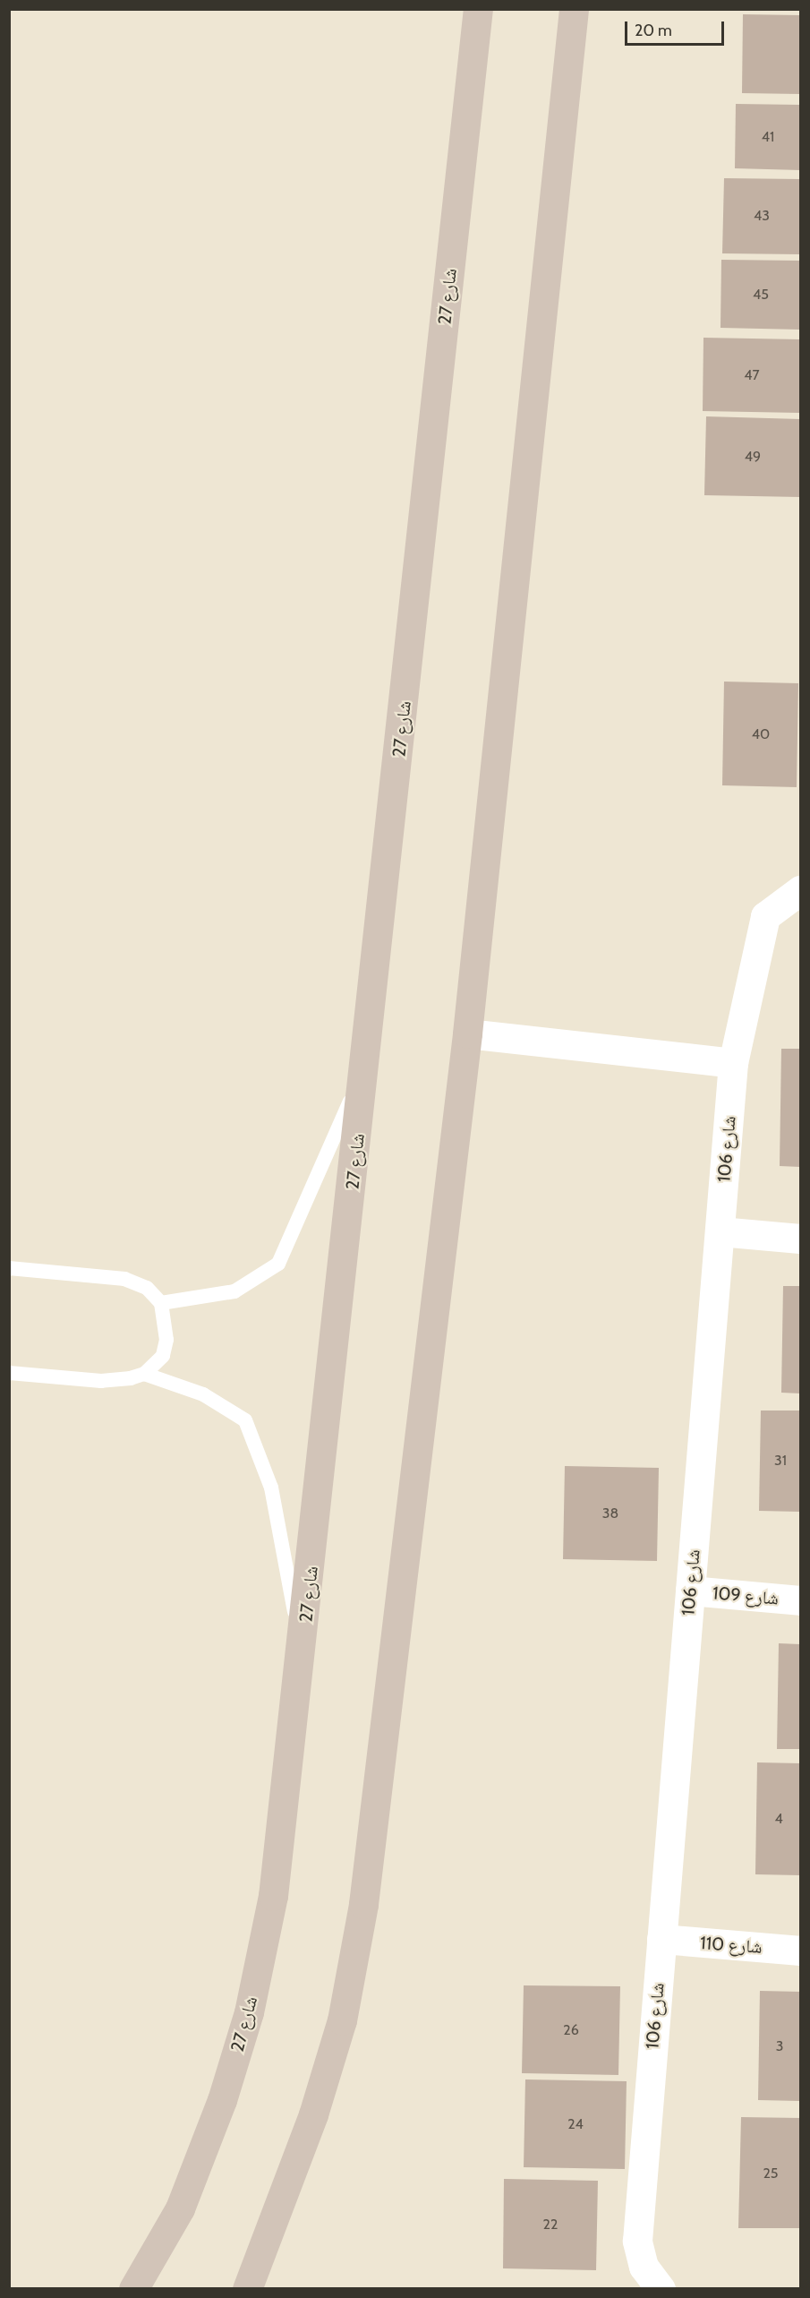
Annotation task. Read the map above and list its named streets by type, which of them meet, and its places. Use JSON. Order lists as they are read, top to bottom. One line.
{"streets":{"main road":["شارع 27"],"street":["شارع 106","شارع 109","شارع 110"]},"crossings":[["شارع 106","شارع 109"],["شارع 106","شارع 110"]],"house_numbers":["41","43","45","47","49","40","31","38","4","26","3","24","25","22"],"scale_bar":"20 m"}
